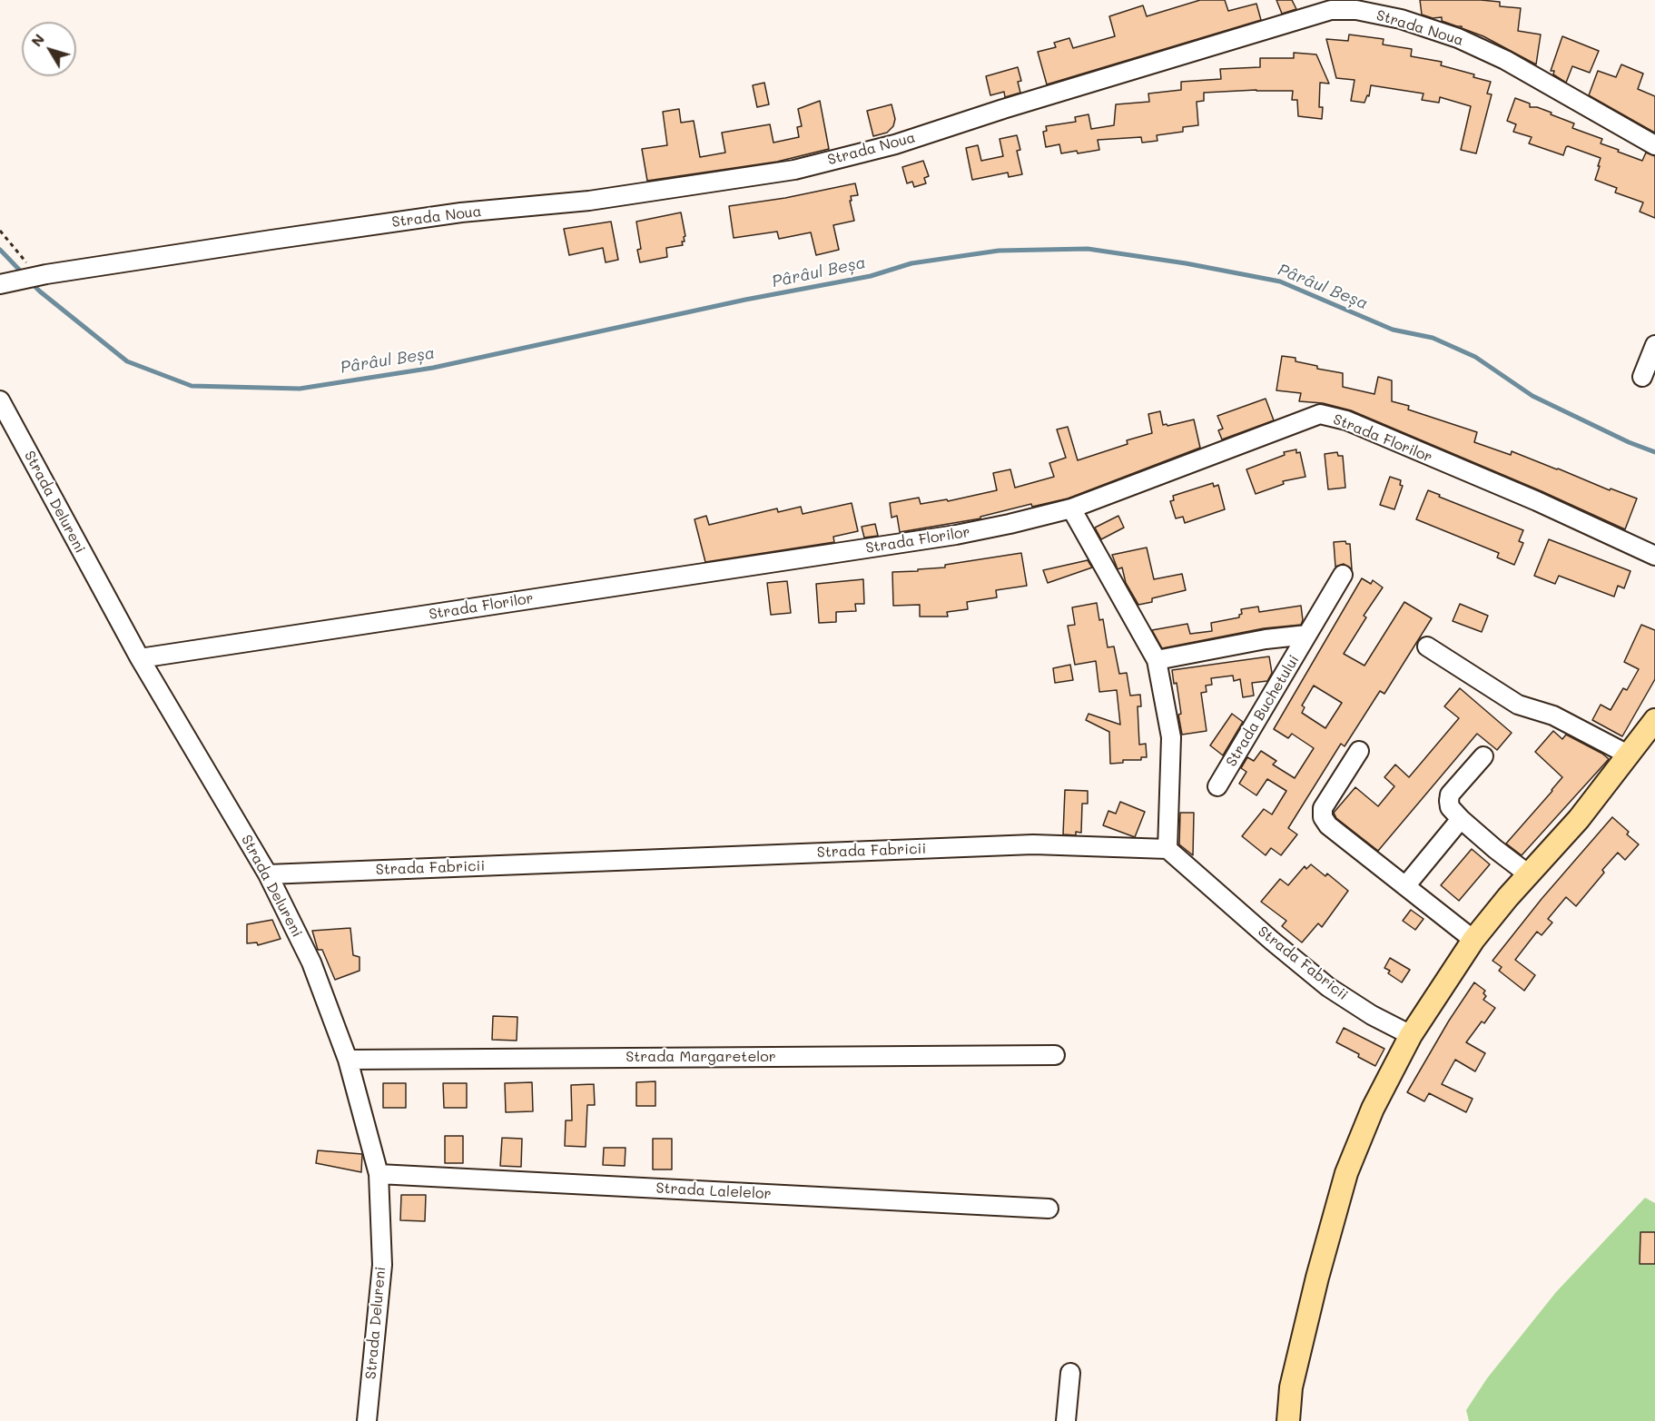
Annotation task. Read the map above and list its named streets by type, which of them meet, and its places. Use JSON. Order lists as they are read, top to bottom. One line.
{"streets":{"street":["Strada Noua","Strada Florilor","Strada Delureni","Strada Buchetului","Strada Fabricii","Strada Margaretelor","Strada Lalelelor"]},"crossings":[["Strada Florilor","Strada Delureni"],["Strada Delureni","Strada Fabricii"],["Strada Delureni","Strada Margaretelor"],["Strada Delureni","Strada Lalelelor"]],"water":["Pârâul Beșa"],"north":"top left"}
